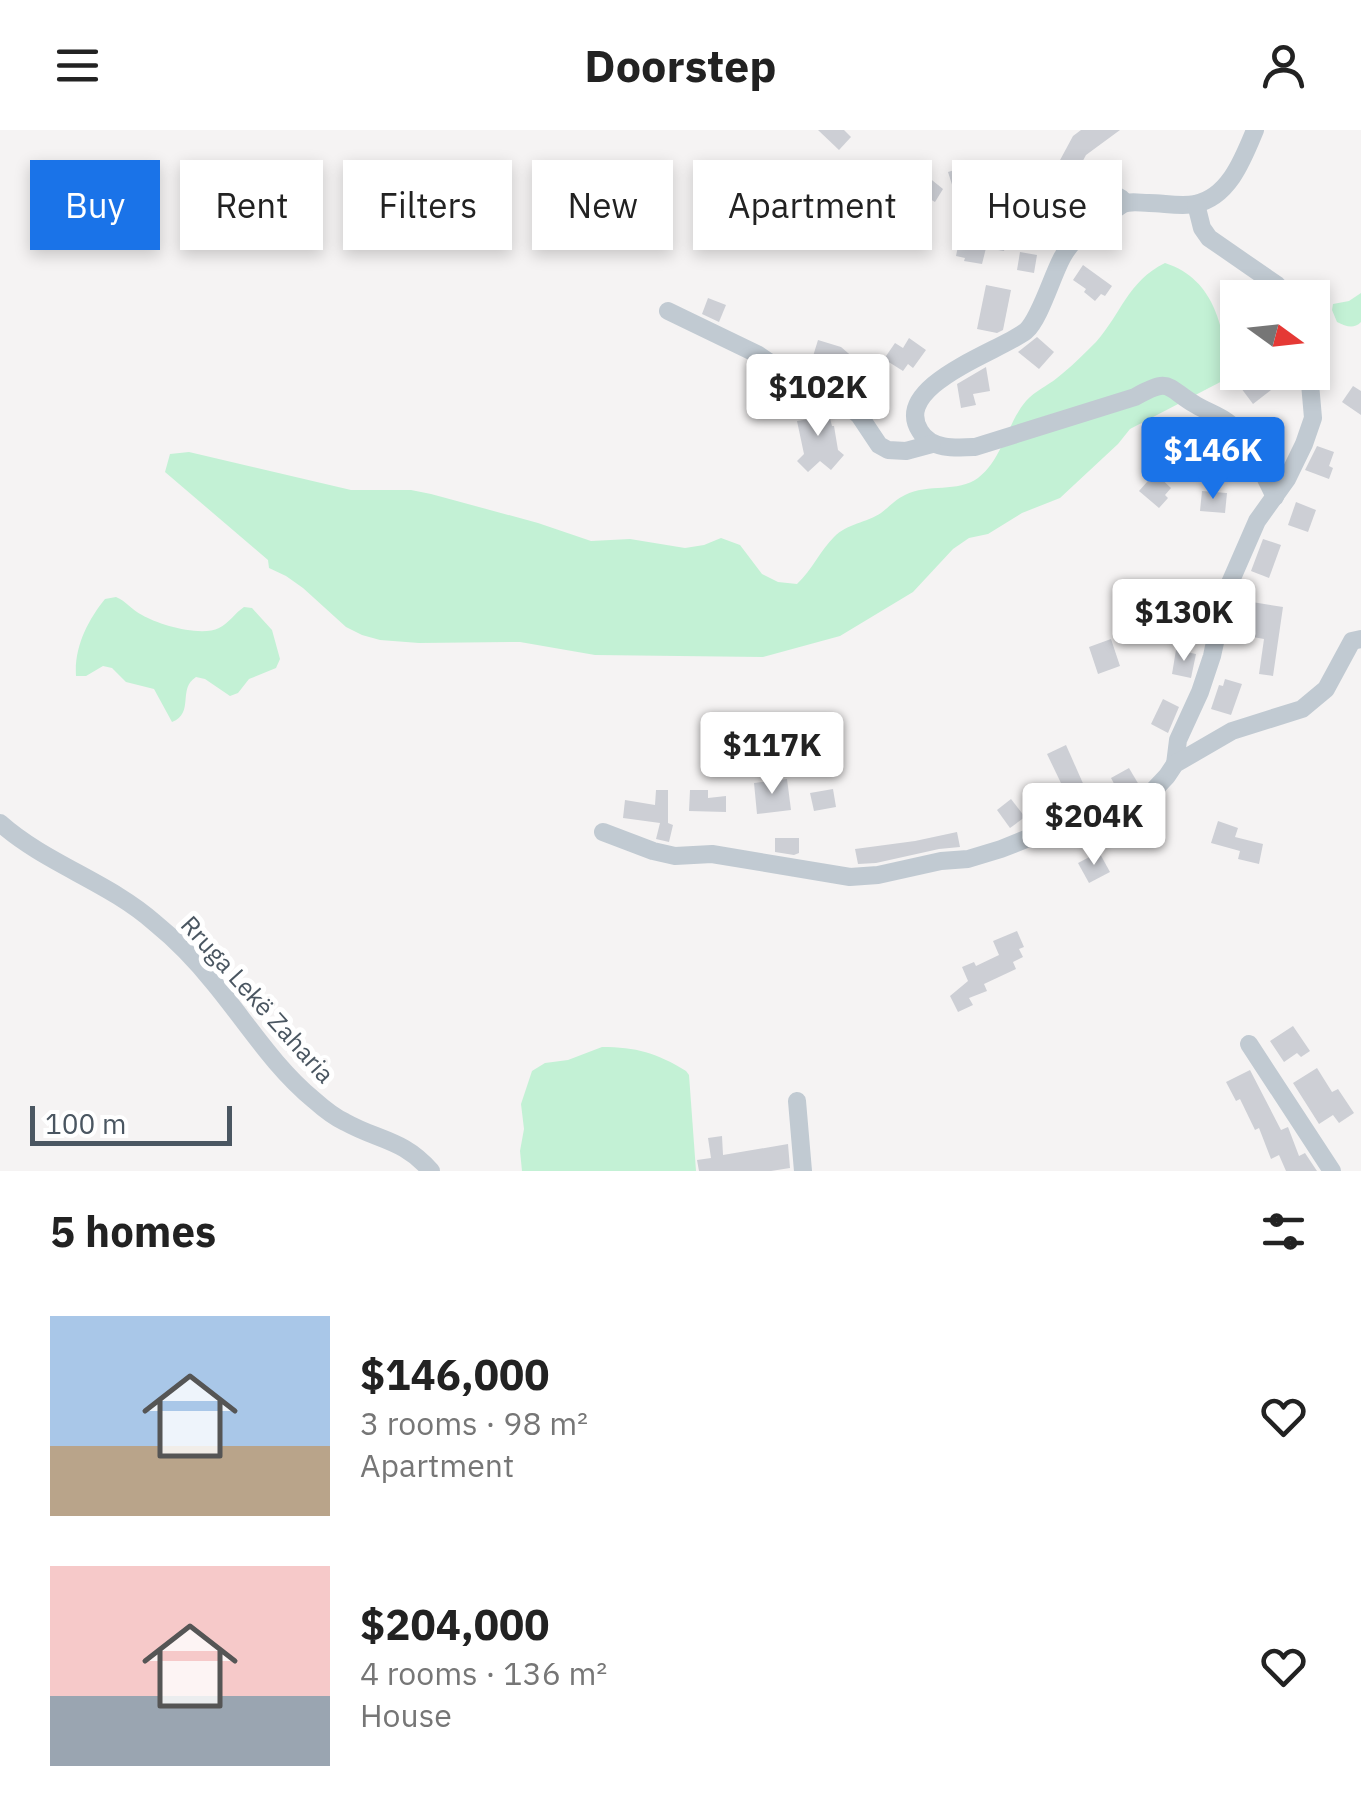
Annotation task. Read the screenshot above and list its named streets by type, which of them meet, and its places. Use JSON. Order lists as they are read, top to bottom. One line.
{"streets":{"street":["Rruga Lekë Zaharia"]},"scale_bar":"100 m","north":"right","page":{"header":"Doorstep","chip":["Buy","Rent","Filters","New","Apartment","House"],"price":["$102K","$146K","$130K","$117K","$204K"],"scale":"100 m","heading":"5 homes","list":[{"name":"$146,000","note":"3 rooms · 98 m² · Apartment"},{"name":"$204,000","note":"4 rooms · 136 m² · House"}]}}
